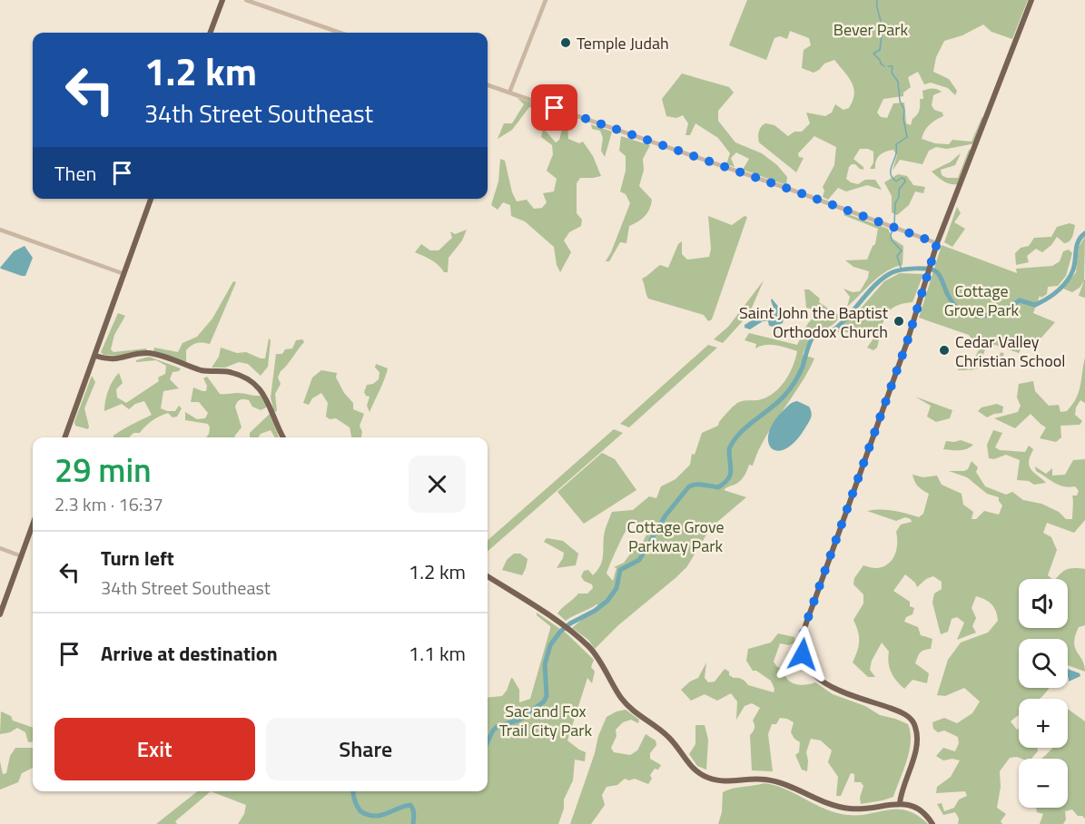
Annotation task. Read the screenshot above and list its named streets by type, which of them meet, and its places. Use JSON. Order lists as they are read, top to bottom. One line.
{"parks":["Bever Park","Cottage Grove Park","Cottage Grove Parkway Park","Sac and Fox Trail City Park"],"places":["Temple Judah","Saint John the Baptist Orthodox Church","Cedar Valley Christian School"],"page":{"turn":["1.2 km","34th Street Southeast"],"then":"Then","heading":["29 min","2.3 km · 16:37"],"list":[{"name":"Turn left","note":"34th Street Southeast","value":"1.2 km"},{"name":"Arrive at destination","value":"1.1 km"}],"map_buttons":["+","−"],"buttons":["Exit","Share"]}}
